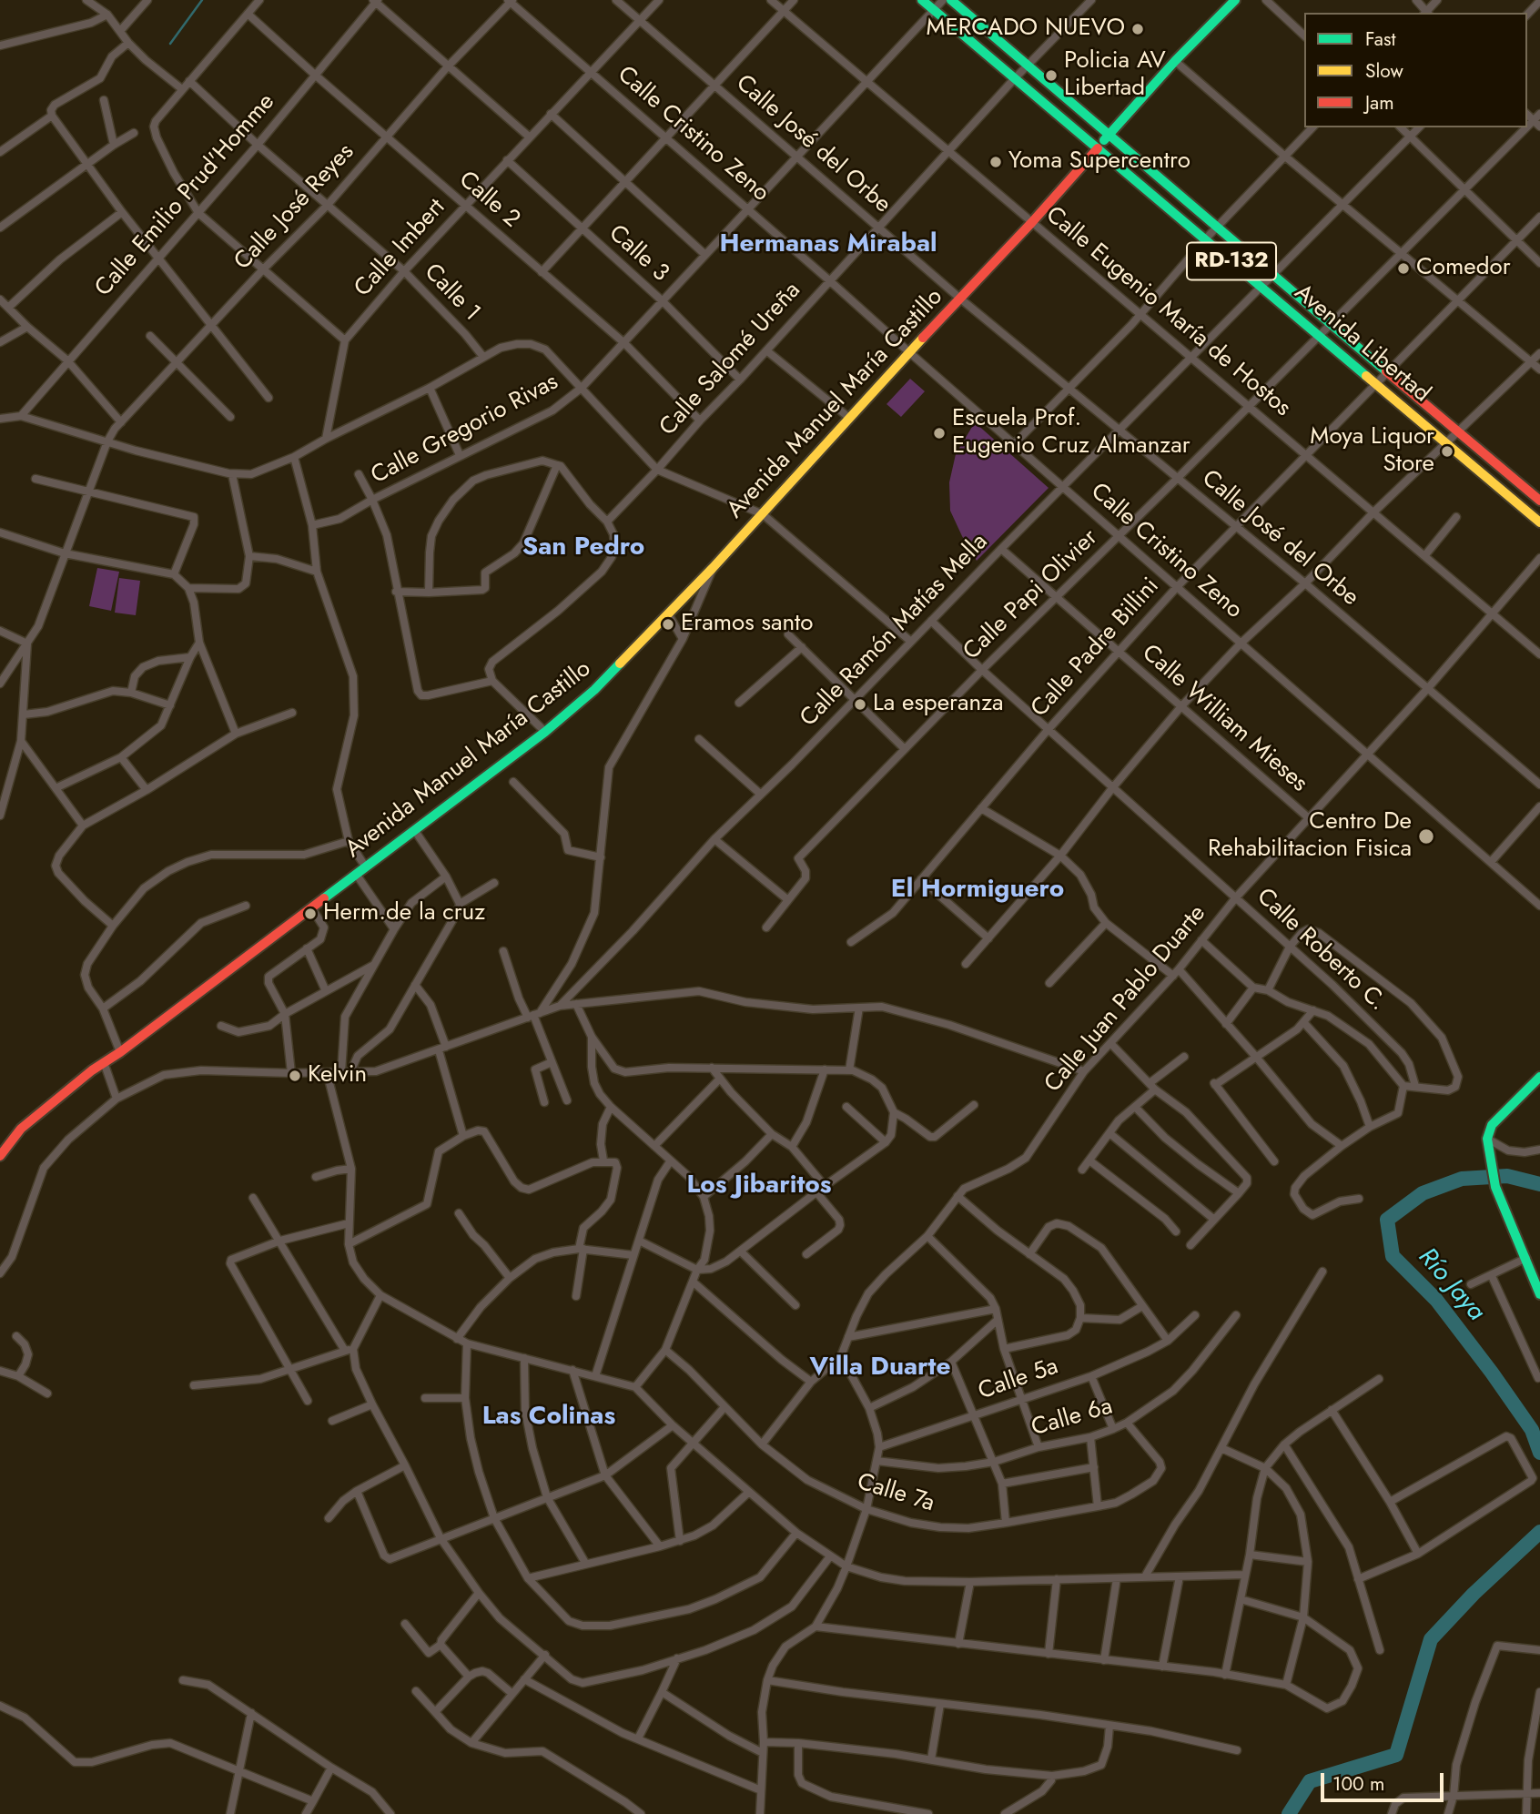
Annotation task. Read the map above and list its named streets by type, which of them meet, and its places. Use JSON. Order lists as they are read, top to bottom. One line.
{"streets":{"main road":["RD-132","Avenida Libertad","Avenida Manuel María Castillo"],"street":["Calle Cristino Zeno","Calle José del Orbe","Calle Emilio Prud'Homme","Calle 2","Calle José Reyes","Calle Imbert","Calle 3","Calle 1","Calle Eugenio María de Hostos","Calle Salomé Ureña","Calle Gregorio Rivas","Calle Papi Olivier","Calle Ramón Matías Mella","Calle Padre Billini","Calle William Mieses","Calle Roberto C.","Calle Juan Pablo Duarte","Calle 5a","Calle 6a","Calle 7a"]},"crossings":[["Calle Cristino Zeno","Calle José Reyes"],["Calle Cristino Zeno","Calle Imbert"],["Calle Cristino Zeno","Calle Salomé Ureña"],["Calle Cristino Zeno","Avenida Manuel María Castillo"],["Calle Cristino Zeno","Calle Gregorio Rivas"],["Calle Cristino Zeno","Calle Papi Olivier"],["Calle Cristino Zeno","Calle Ramón Matías Mella"],["Calle Cristino Zeno","Calle Padre Billini"],["Calle Cristino Zeno","Calle Juan Pablo Duarte"],["Calle José del Orbe","Calle Imbert"],["Calle José del Orbe","Calle Salomé Ureña"],["Calle José del Orbe","Avenida Manuel María Castillo"],["Calle José del Orbe","Calle Gregorio Rivas"],["Calle José del Orbe","Calle Papi Olivier"],["Calle José del Orbe","Calle Ramón Matías Mella"],["Calle José del Orbe","Calle Padre Billini"],["Calle José del Orbe","Calle Juan Pablo Duarte"],["Calle Emilio Prud'Homme","Calle 2"],["Calle Emilio Prud'Homme","Calle 1"],["Calle 2","Calle José Reyes"],["Calle 2","Calle Imbert"],["Calle 2","Calle Salomé Ureña"],["Calle 2","Calle Gregorio Rivas"],["Calle José Reyes","Calle 1"],["Calle Imbert","Calle 3"],["Calle Imbert","Calle 1"],["Calle 3","Calle Salomé Ureña"],["Calle 3","Calle Gregorio Rivas"],["Calle Eugenio María de Hostos","Calle Salomé Ureña"],["Calle Eugenio María de Hostos","Avenida Manuel María Castillo"],["Calle Eugenio María de Hostos","Calle Gregorio Rivas"],["Calle Eugenio María de Hostos","Calle Papi Olivier"],["Calle Eugenio María de Hostos","Calle Ramón Matías Mella"],["Calle Eugenio María de Hostos","Calle Padre Billini"],["Calle Eugenio María de Hostos","Calle Juan Pablo Duarte"],["Avenida Libertad","Calle Salomé Ureña"],["Avenida Libertad","Avenida Manuel María Castillo"],["Avenida Libertad","Calle Gregorio Rivas"],["Avenida Libertad","Calle Papi Olivier"],["Avenida Libertad","Calle Ramón Matías Mella"],["Avenida Libertad","Calle Padre Billini"],["Calle Papi Olivier","Calle William Mieses"],["Calle Papi Olivier","Calle Roberto C."],["Calle Ramón Matías Mella","Calle William Mieses"],["Calle Ramón Matías Mella","Calle Roberto C."],["Calle Padre Billini","Calle William Mieses"],["Calle Padre Billini","Calle Roberto C."],["Calle William Mieses","Calle Juan Pablo Duarte"],["Calle Roberto C.","Calle Juan Pablo Duarte"],["Calle 6a","Calle 7a"]],"districts":["Hermanas Mirabal","San Pedro","El Hormiguero","Los Jibaritos","Villa Duarte","Las Colinas"],"water":["Río Jaya"],"places":["MERCADO NUEVO","Policia AV Libertad","Yoma Supercentro","Comedor","Escuela Prof. Eugenio Cruz Almanzar","Moya Liquor Store","Eramos santo","La esperanza","Centro De Rehabilitacion Fisica","Herm.de la cruz","Kelvin"],"legend":["Fast","Slow","Jam"],"scale_bar":"100 m"}
